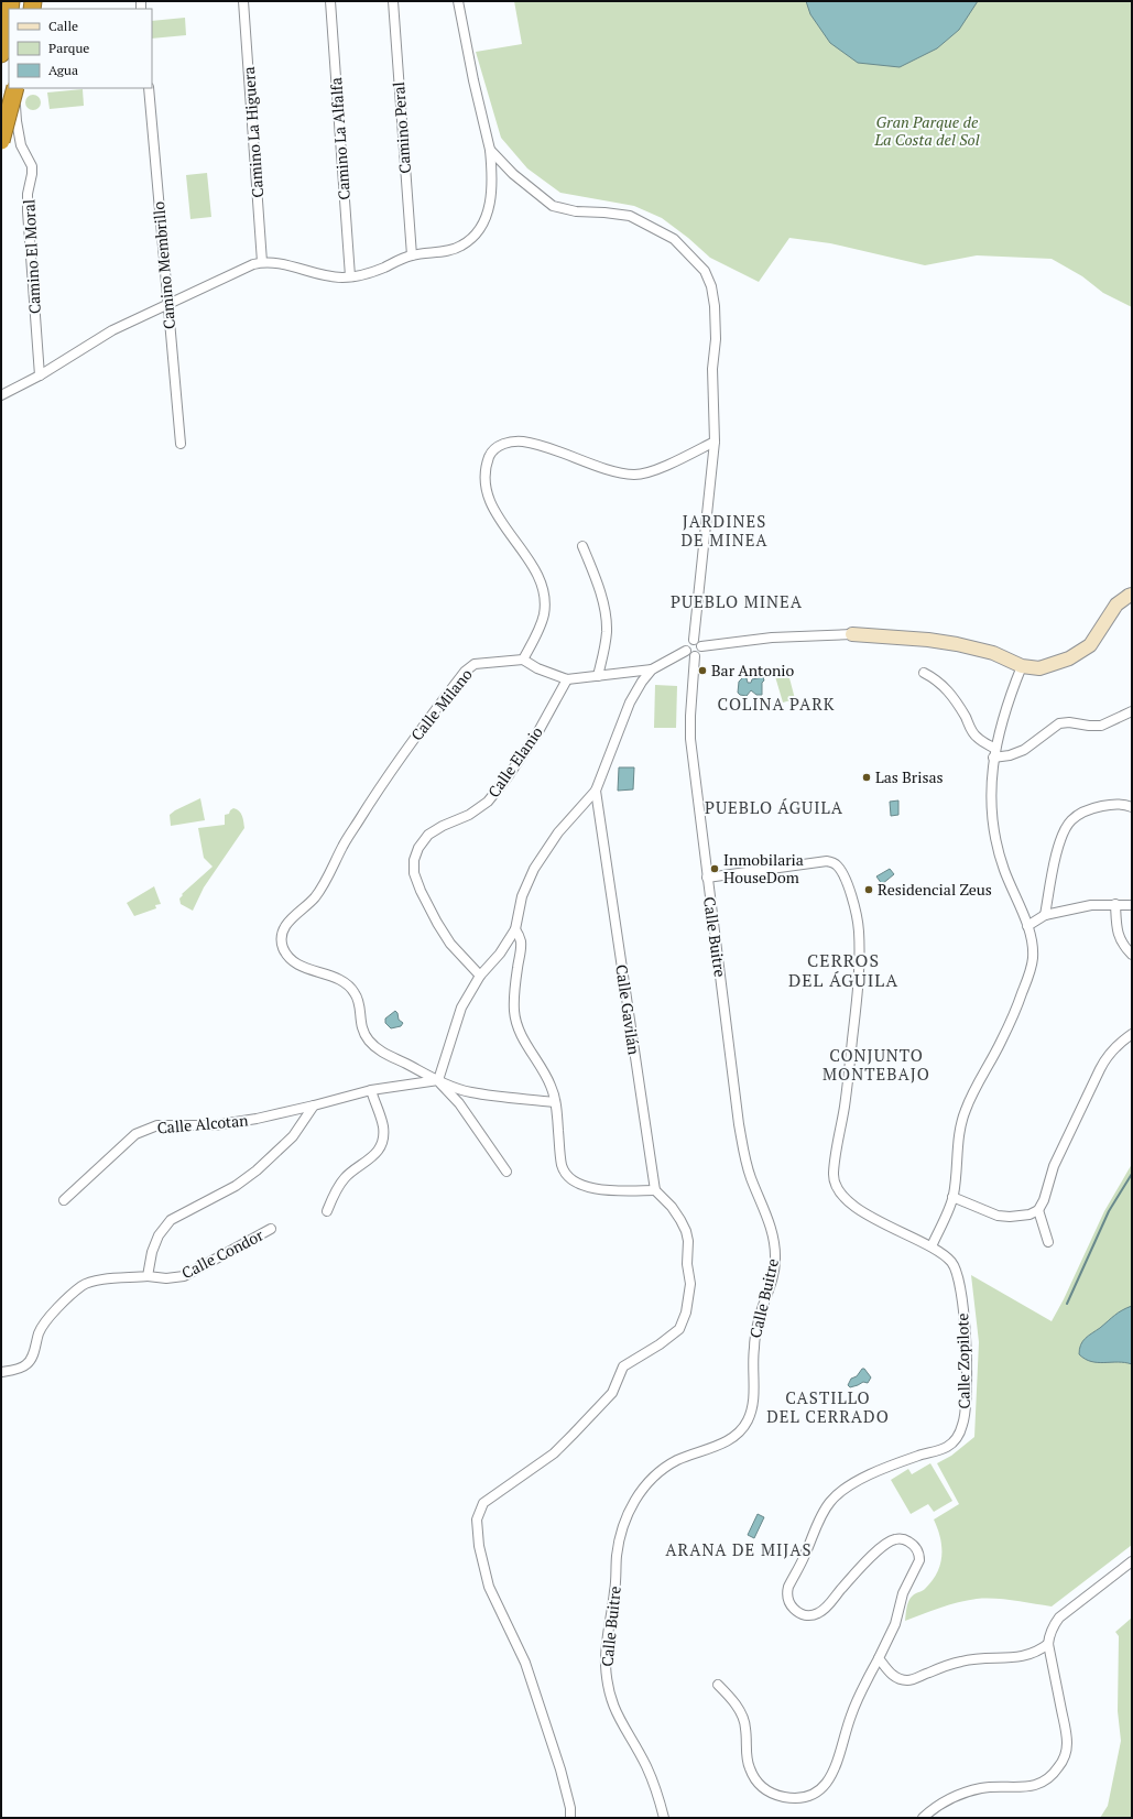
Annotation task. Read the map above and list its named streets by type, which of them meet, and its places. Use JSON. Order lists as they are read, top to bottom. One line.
{"streets":{"street":["Camino Peral","Camino La Higuera","Camino La Alfalfa","Camino El Moral","Camino Membrillo","Calle Milano","Calle Elanio","Calle Buitre","Calle Gavilán","Calle Alcotan","Calle Condor","Calle Zopilote"]},"crossings":[["Calle Milano","Calle Alcotan"],["Calle Buitre","Calle Zopilote"]],"districts":["JARDINES DE MINEA","PUEBLO MINEA","COLINA PARK","PUEBLO ÁGUILA","CERROS DEL ÁGUILA","CONJUNTO MONTEBAJO","CASTILLO DEL CERRADO","ARANA DE MIJAS"],"parks":["Gran Parque de La Costa del Sol"],"places":["Bar Antonio","Las Brisas","Inmobilaria HouseDom","Residencial Zeus"],"legend":["Calle","Parque","Agua"]}
